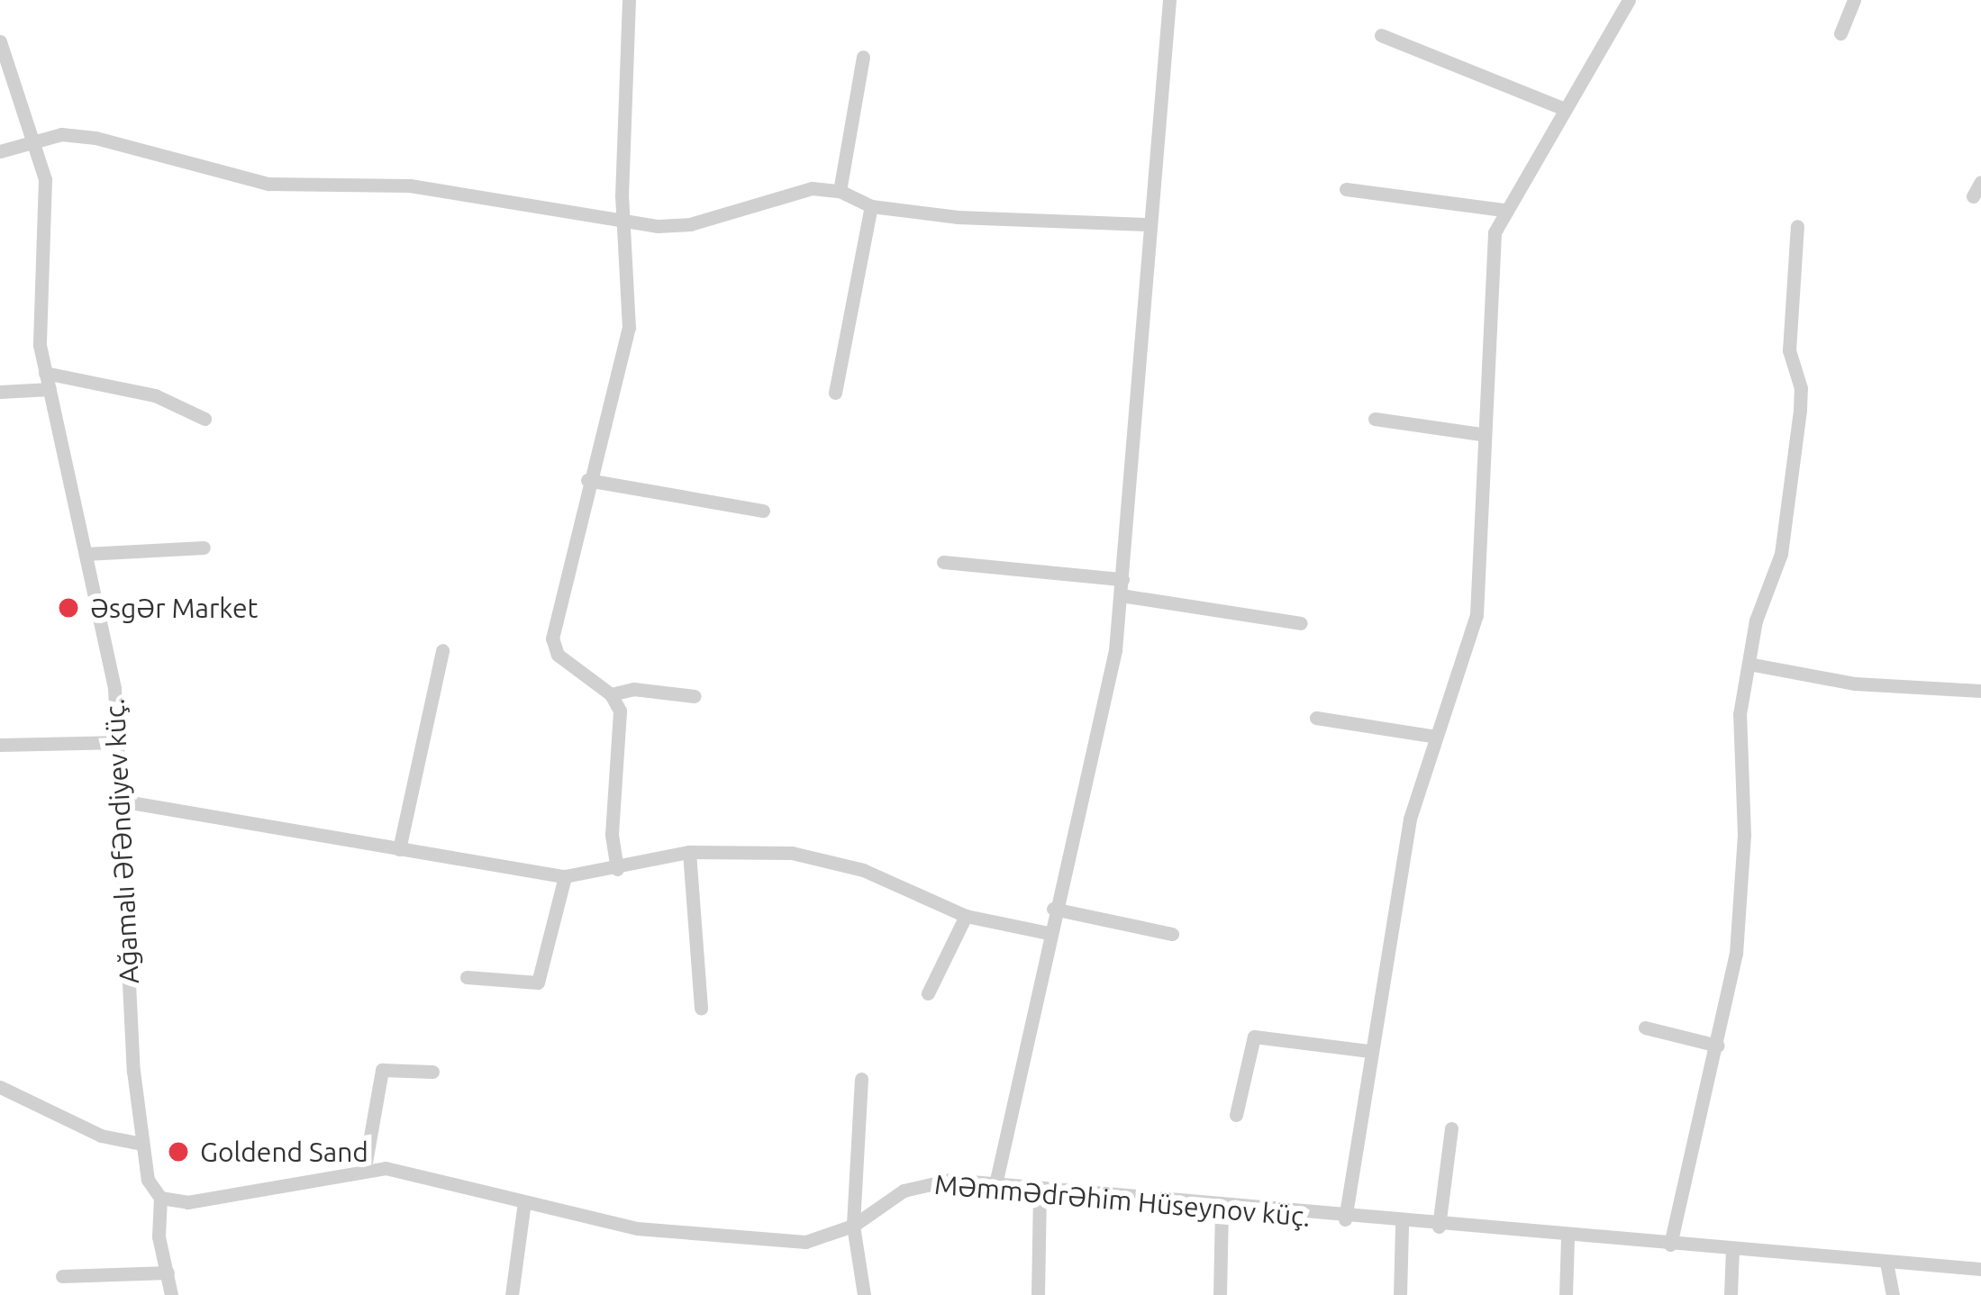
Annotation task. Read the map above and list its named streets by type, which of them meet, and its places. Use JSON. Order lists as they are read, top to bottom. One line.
{"streets":{"street":["Ağamalı Əfəndiyev küç.","Məmmədrəhim Hüseynov küç."]},"crossings":[["Ağamalı Əfəndiyev küç.","Məmmədrəhim Hüseynov küç."]],"places":["Əsgər Market","Goldend Sand"]}
